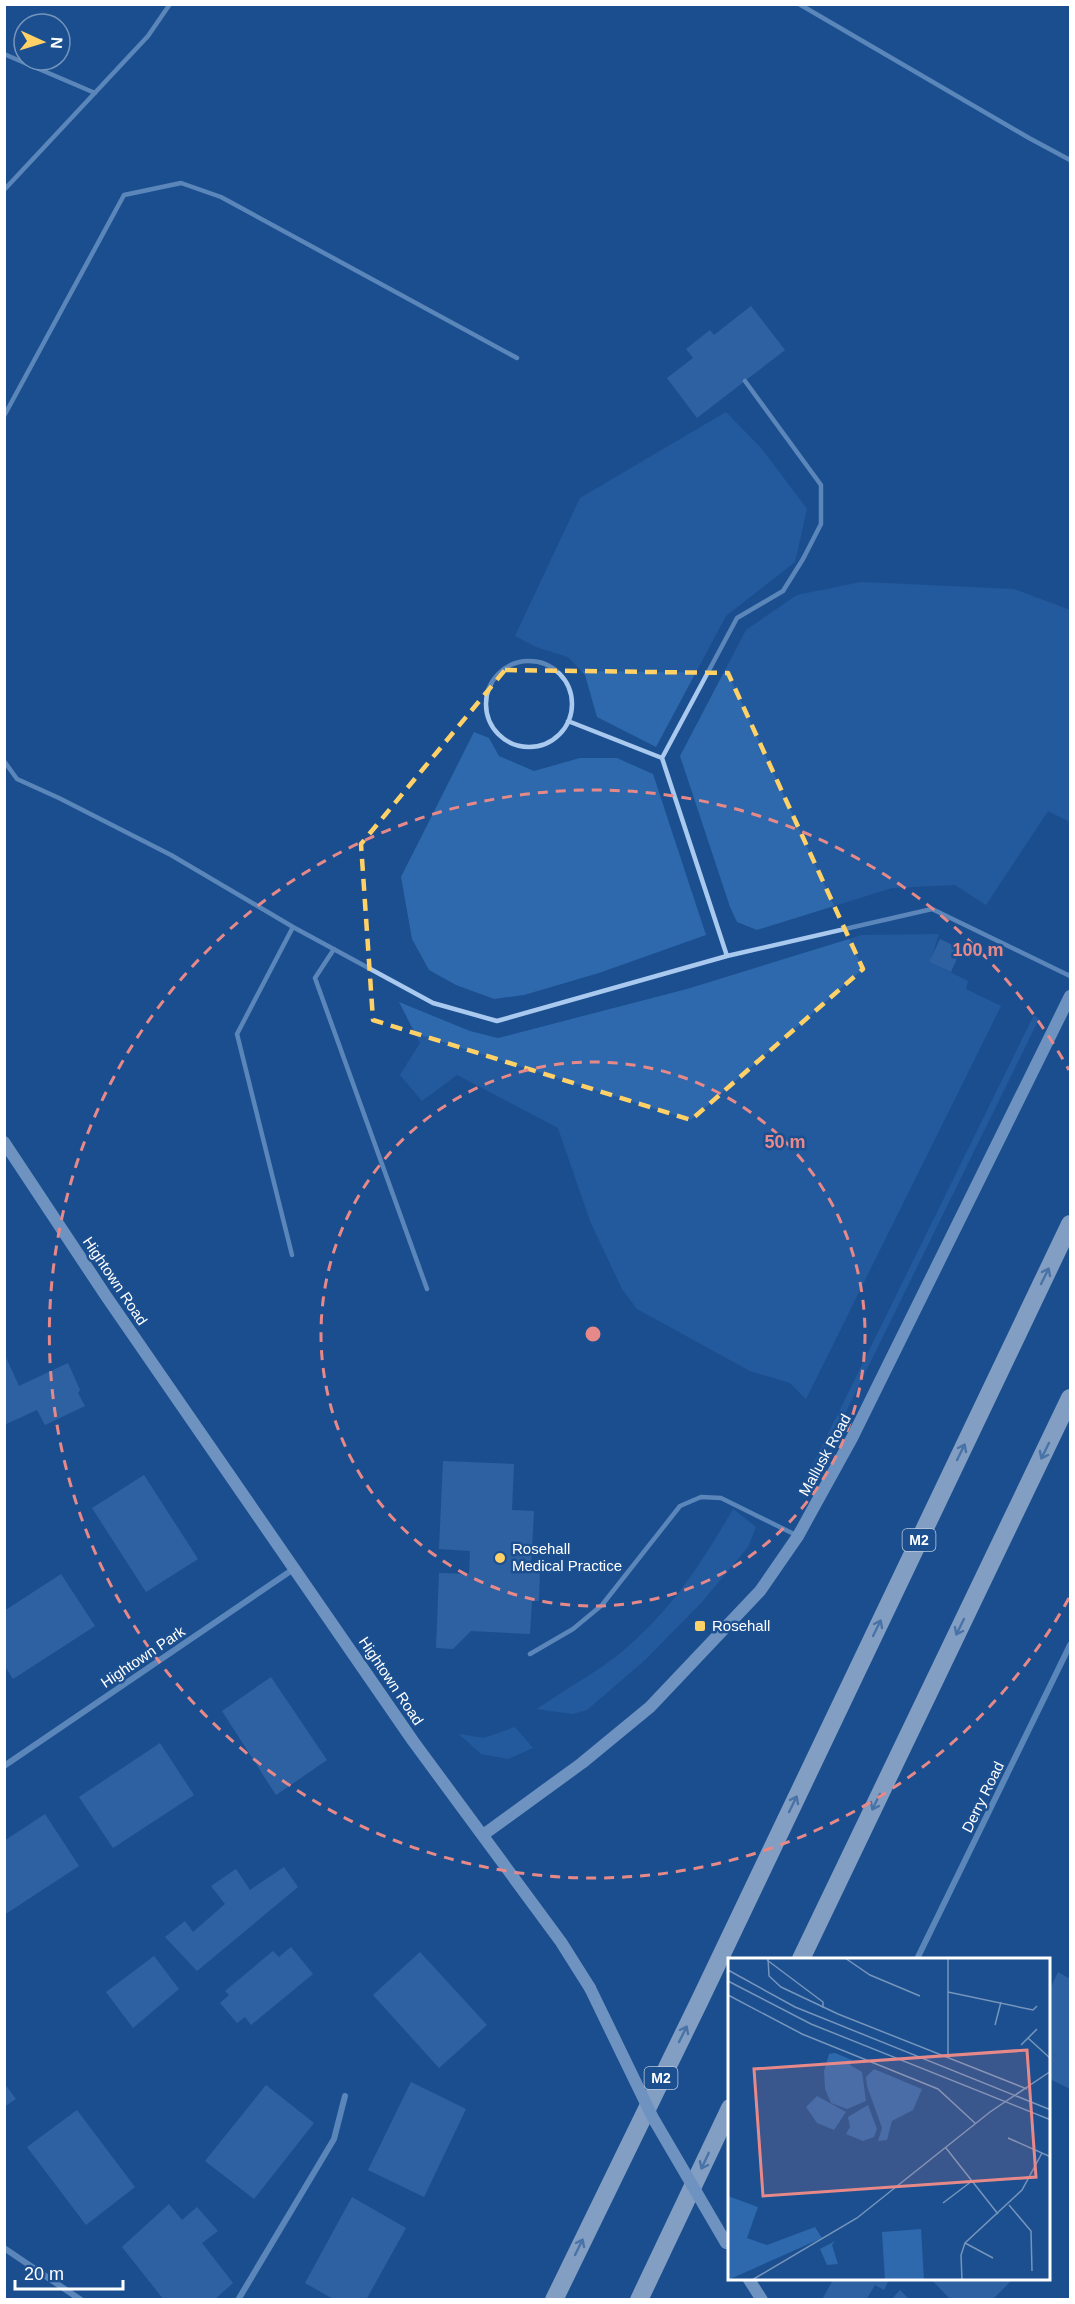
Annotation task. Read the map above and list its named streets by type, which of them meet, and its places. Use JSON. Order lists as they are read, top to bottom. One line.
{"streets":{"highway":["M2"],"main road":["Hightown Road","Mallusk Road"],"street":["Hightown Park","Derry Road"]},"crossings":[["Hightown Road","Mallusk Road"],["Hightown Road","Hightown Park"]],"places":{"other":["Rosehall Medical Practice"],"transit":["Rosehall"]},"scale_bar":"20 m","north":"right","rings":["100 m","50 m"]}
